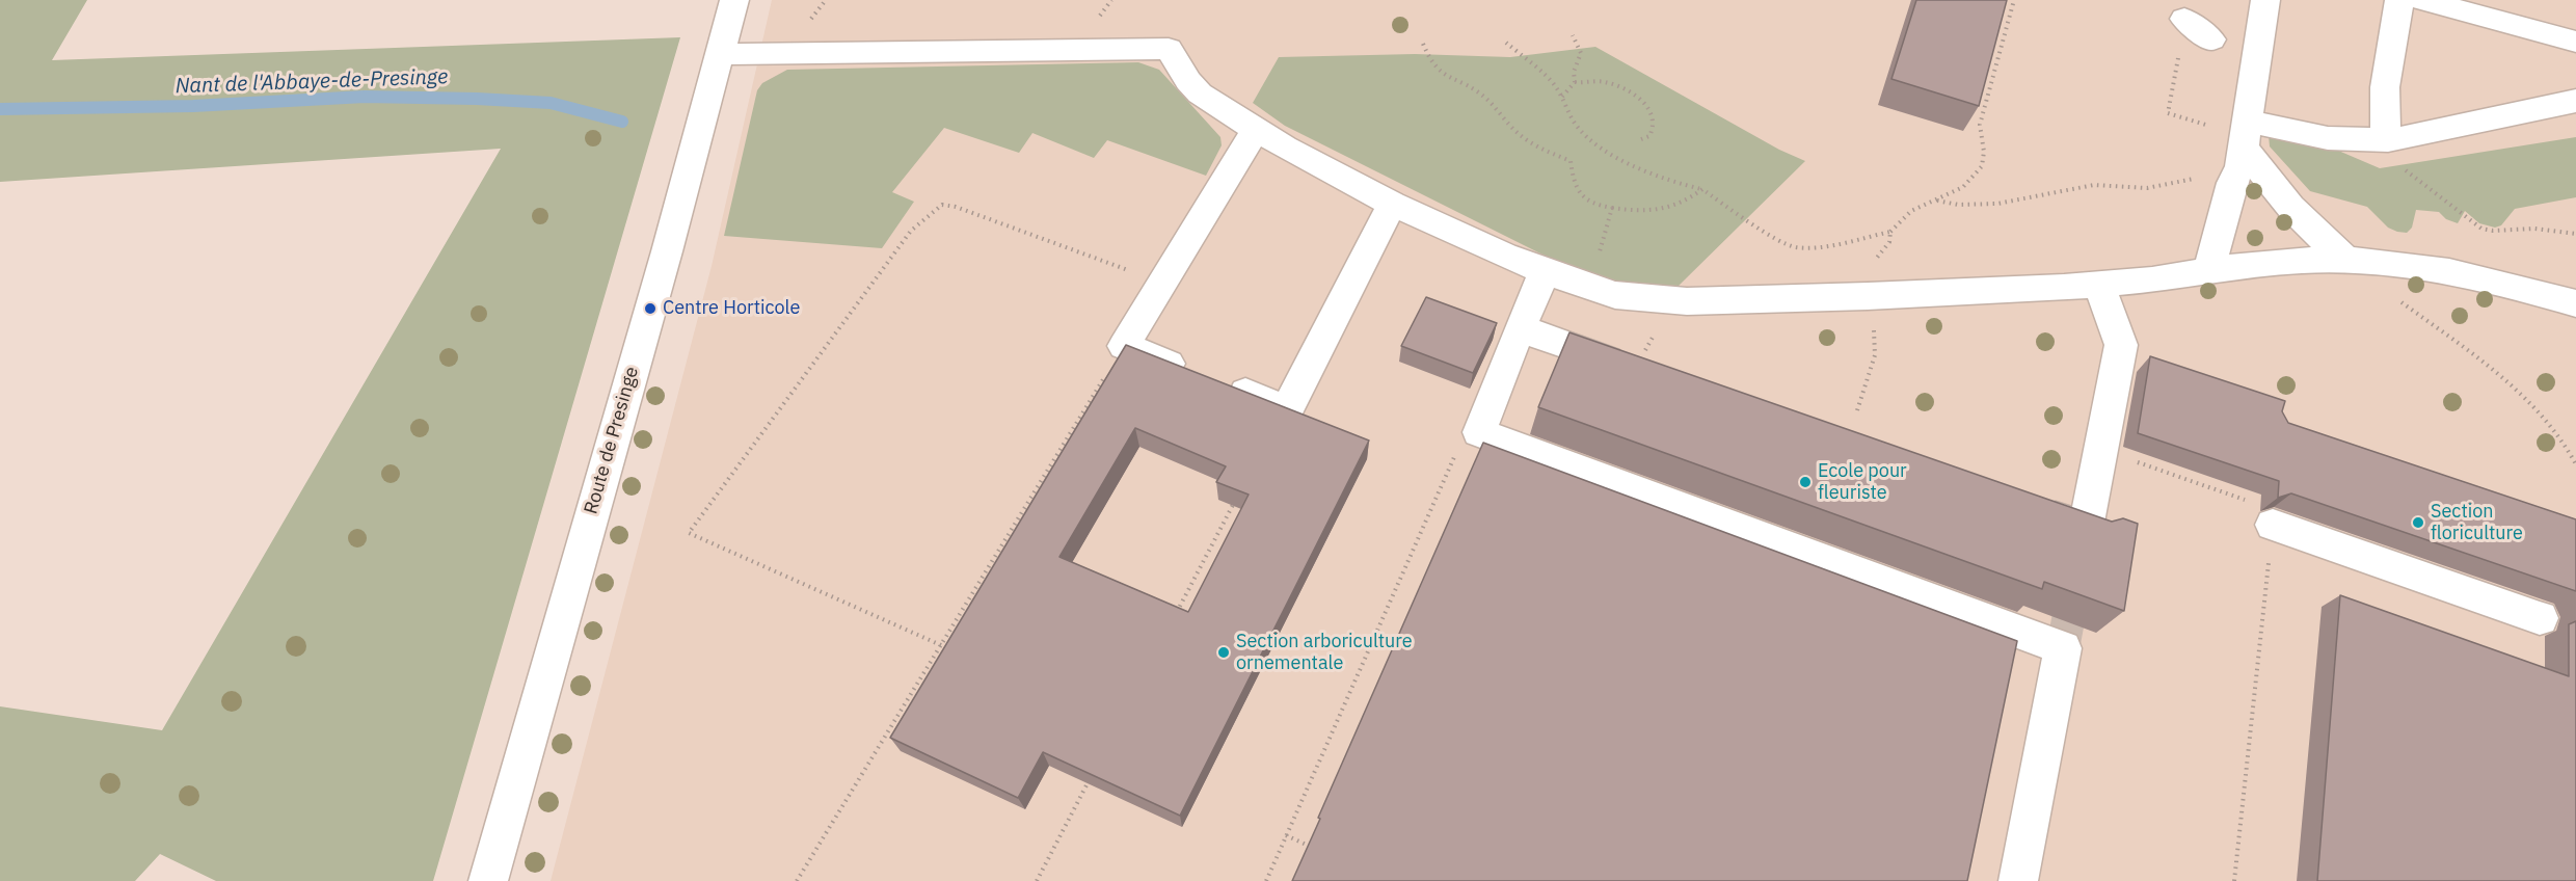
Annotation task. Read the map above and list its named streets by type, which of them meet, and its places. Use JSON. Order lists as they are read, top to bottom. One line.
{"streets":{"street":["Route de Presinge"]},"water":["Nant de l'Abbaye-de-Presinge"],"places":["Centre Horticole","Ecole pour fleuriste","Section floriculture","Section arboriculture ornementale"]}
